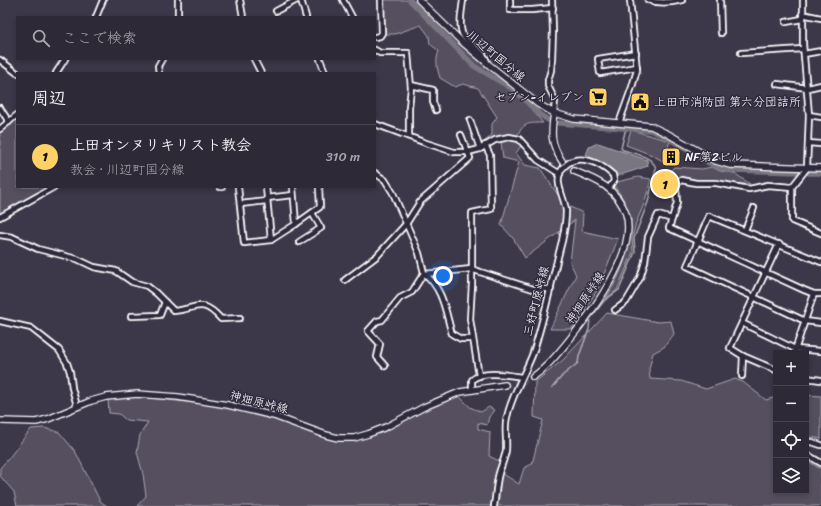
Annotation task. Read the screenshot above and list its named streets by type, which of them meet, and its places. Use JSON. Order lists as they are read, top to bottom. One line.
{"streets":{"street":["川辺町国分線","神畑原峠線","三好町原峠線"]},"places":{"supermarket":["セブン-イレブン"],"public building":["上田市消防団 第六分団詰所"],"building":["NF第2ビル"]},"page":{"search":"ここで検索","heading":"周辺","list":[{"mark":"1","name":"上田オンヌリキリスト教会","note":"教会 · 川辺町国分線","value":"310 m"}],"pins":"1","map_buttons":["+","−"]}}
